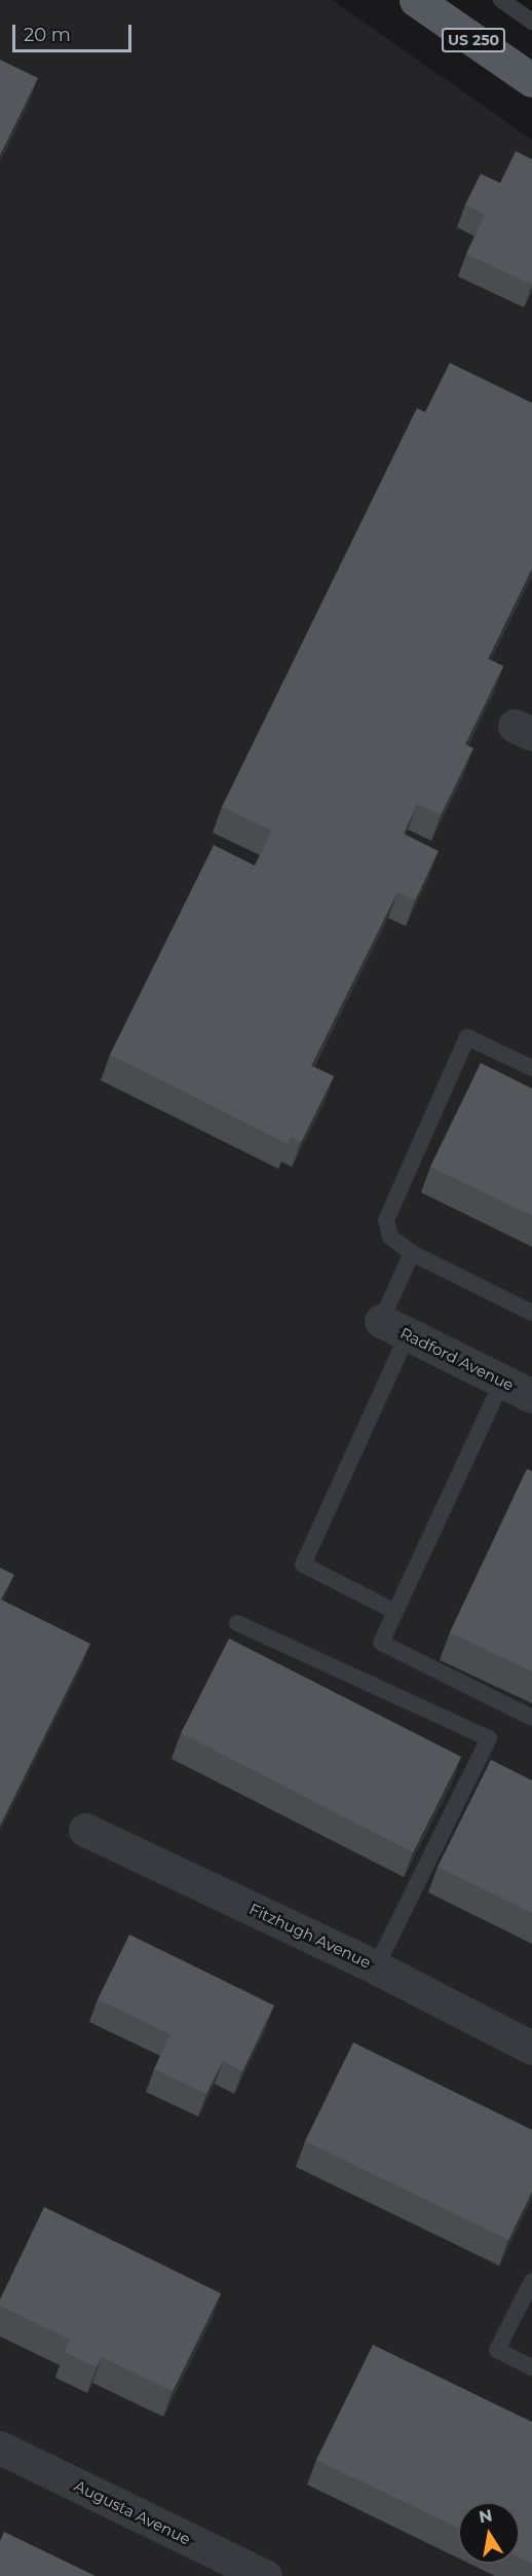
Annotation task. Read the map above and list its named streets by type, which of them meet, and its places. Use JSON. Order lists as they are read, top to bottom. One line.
{"streets":{"main road":["US 250"],"street":["Radford Avenue","Fitzhugh Avenue","Augusta Avenue"]},"scale_bar":"20 m","north":"top"}
